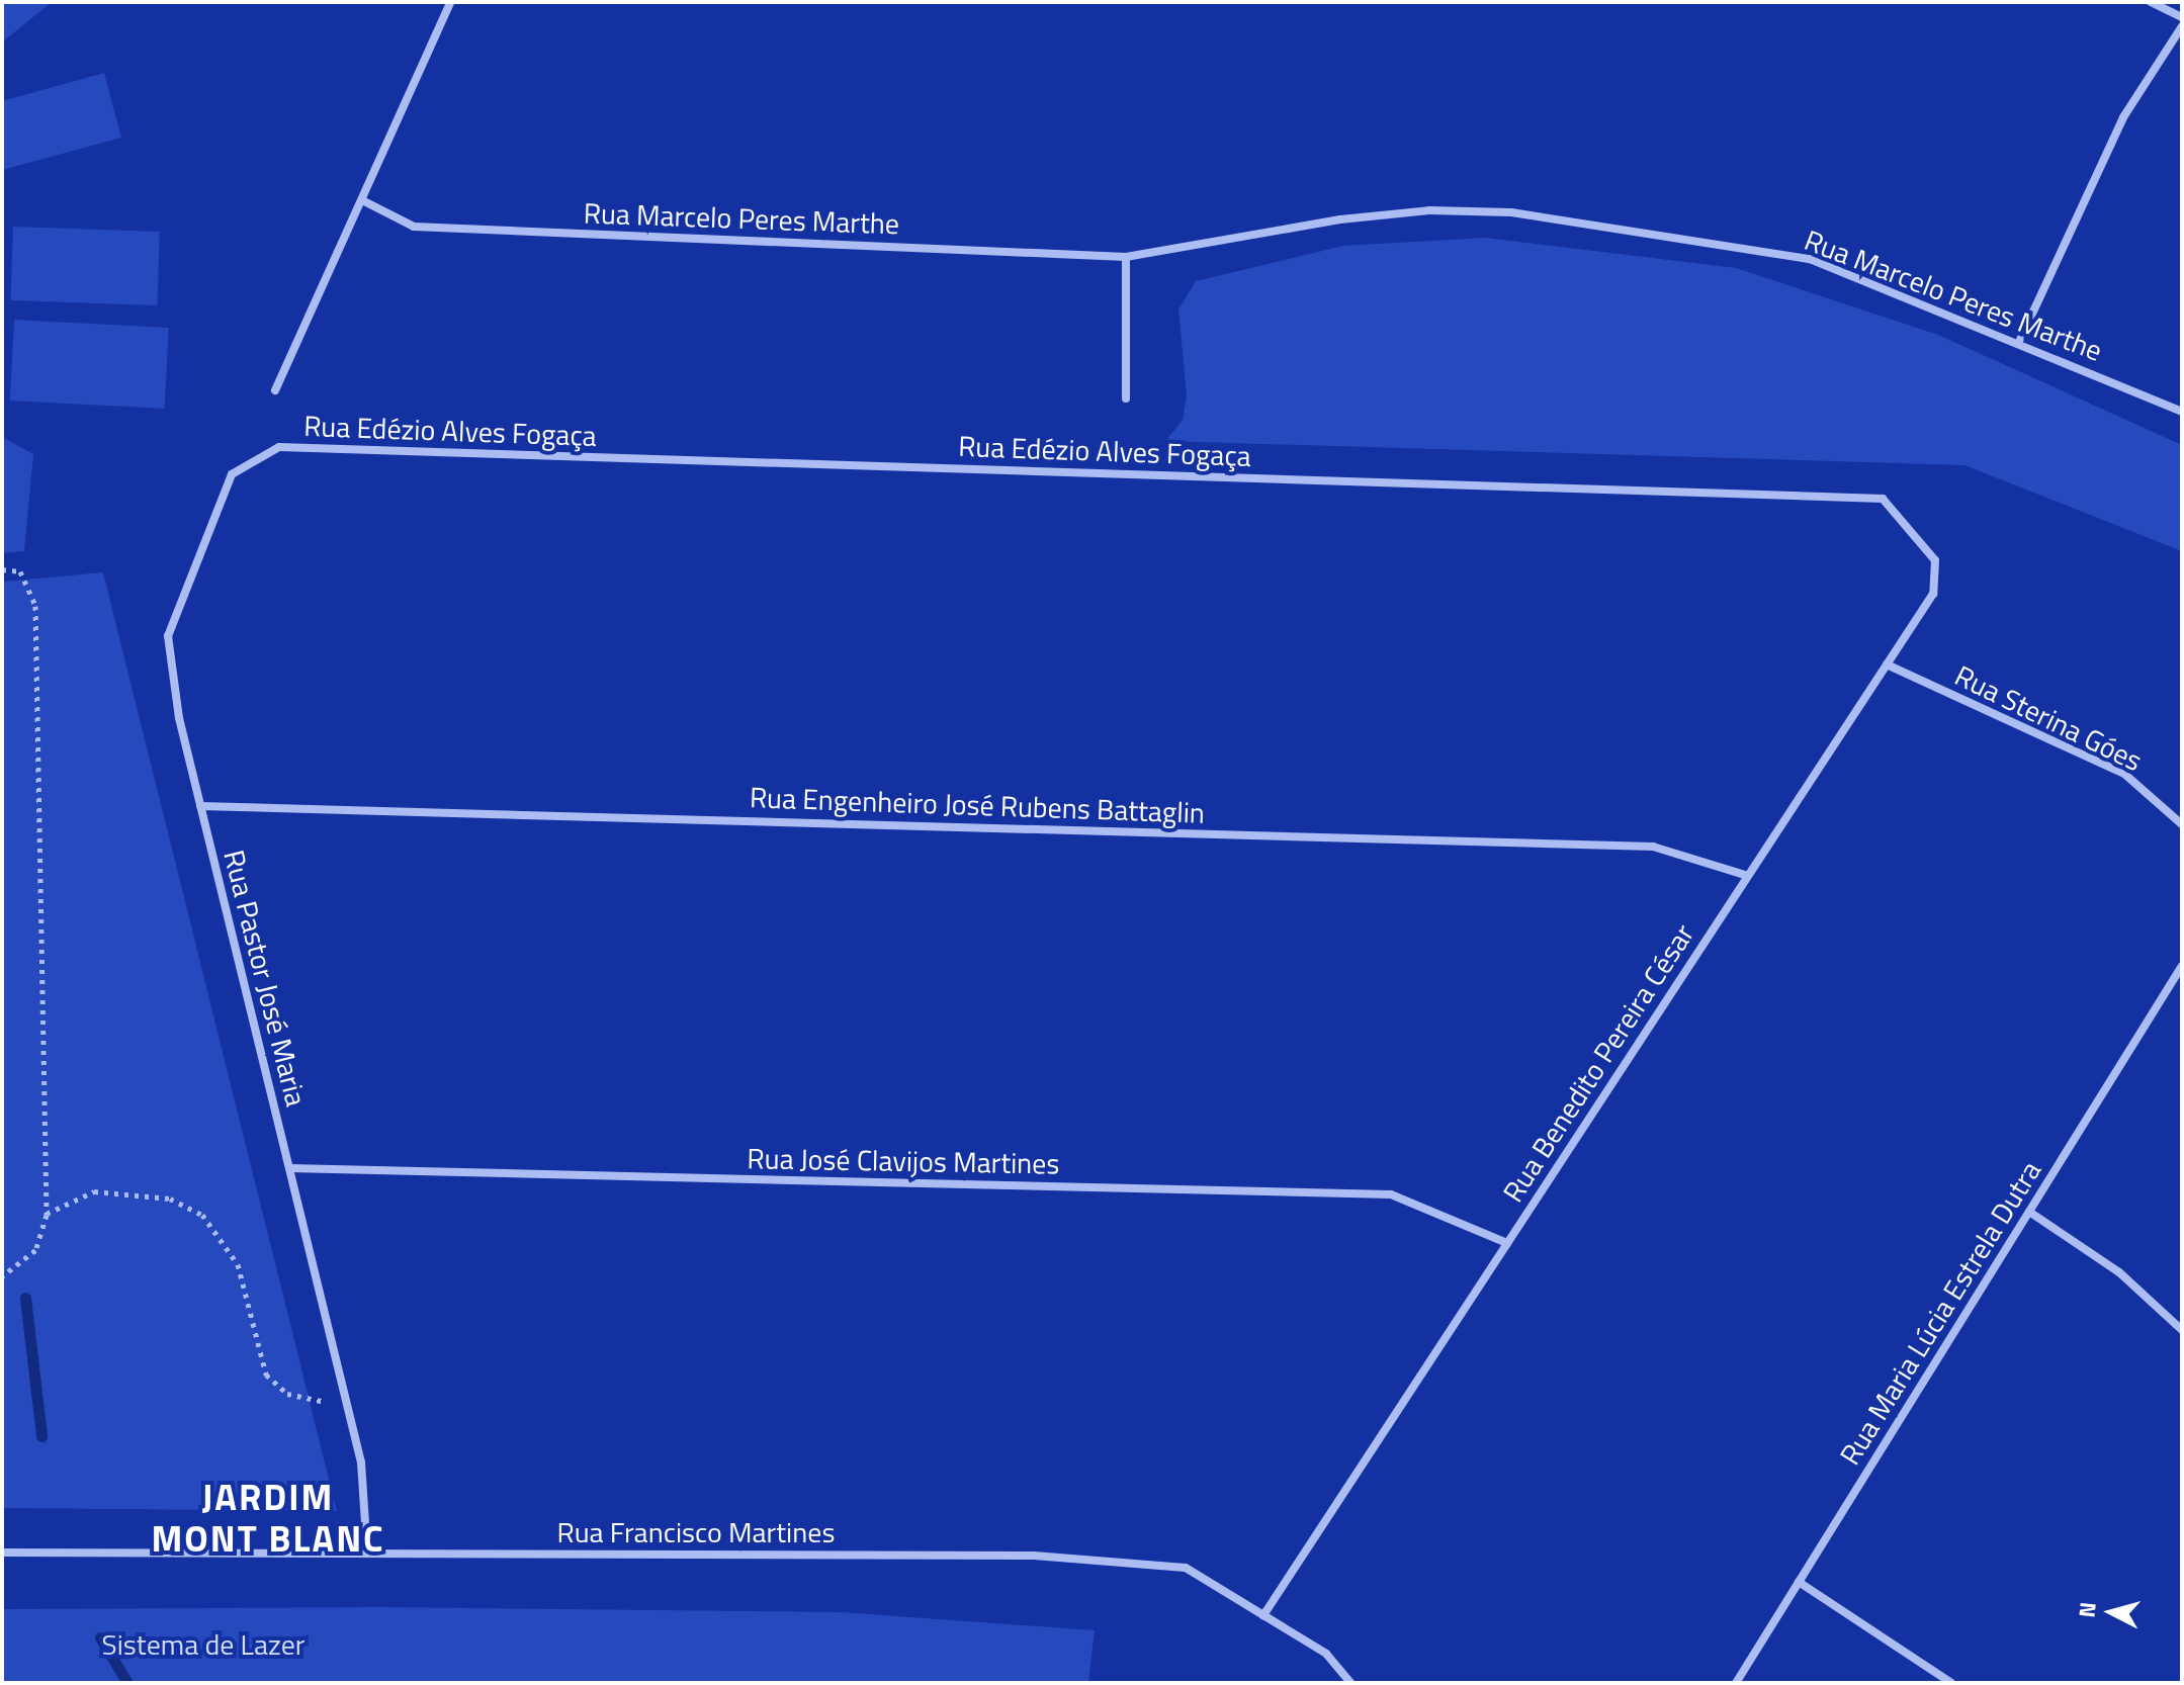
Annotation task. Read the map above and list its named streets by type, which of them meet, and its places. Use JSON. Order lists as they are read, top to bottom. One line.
{"streets":{"street":["Rua Marcelo Peres Marthe","Rua Edézio Alves Fogaça","Rua Sterina Góes","Rua Engenheiro José Rubens Battaglin","Rua Pastor José Maria","Rua Benedito Pereira César","Rua José Clavijos Martines","Rua Maria Lúcia Estrela Dutra","Rua Francisco Martines"]},"crossings":[["Rua Edézio Alves Fogaça","Rua Pastor José Maria"],["Rua Edézio Alves Fogaça","Rua Benedito Pereira César"],["Rua Sterina Góes","Rua Benedito Pereira César"],["Rua Engenheiro José Rubens Battaglin","Rua Pastor José Maria"],["Rua Engenheiro José Rubens Battaglin","Rua Benedito Pereira César"],["Rua Pastor José Maria","Rua José Clavijos Martines"],["Rua Pastor José Maria","Rua Francisco Martines"],["Rua Benedito Pereira César","Rua José Clavijos Martines"],["Rua Benedito Pereira César","Rua Francisco Martines"]],"districts":["JARDIM MONT BLANC"],"parks":["Sistema de Lazer"],"north":"left"}
